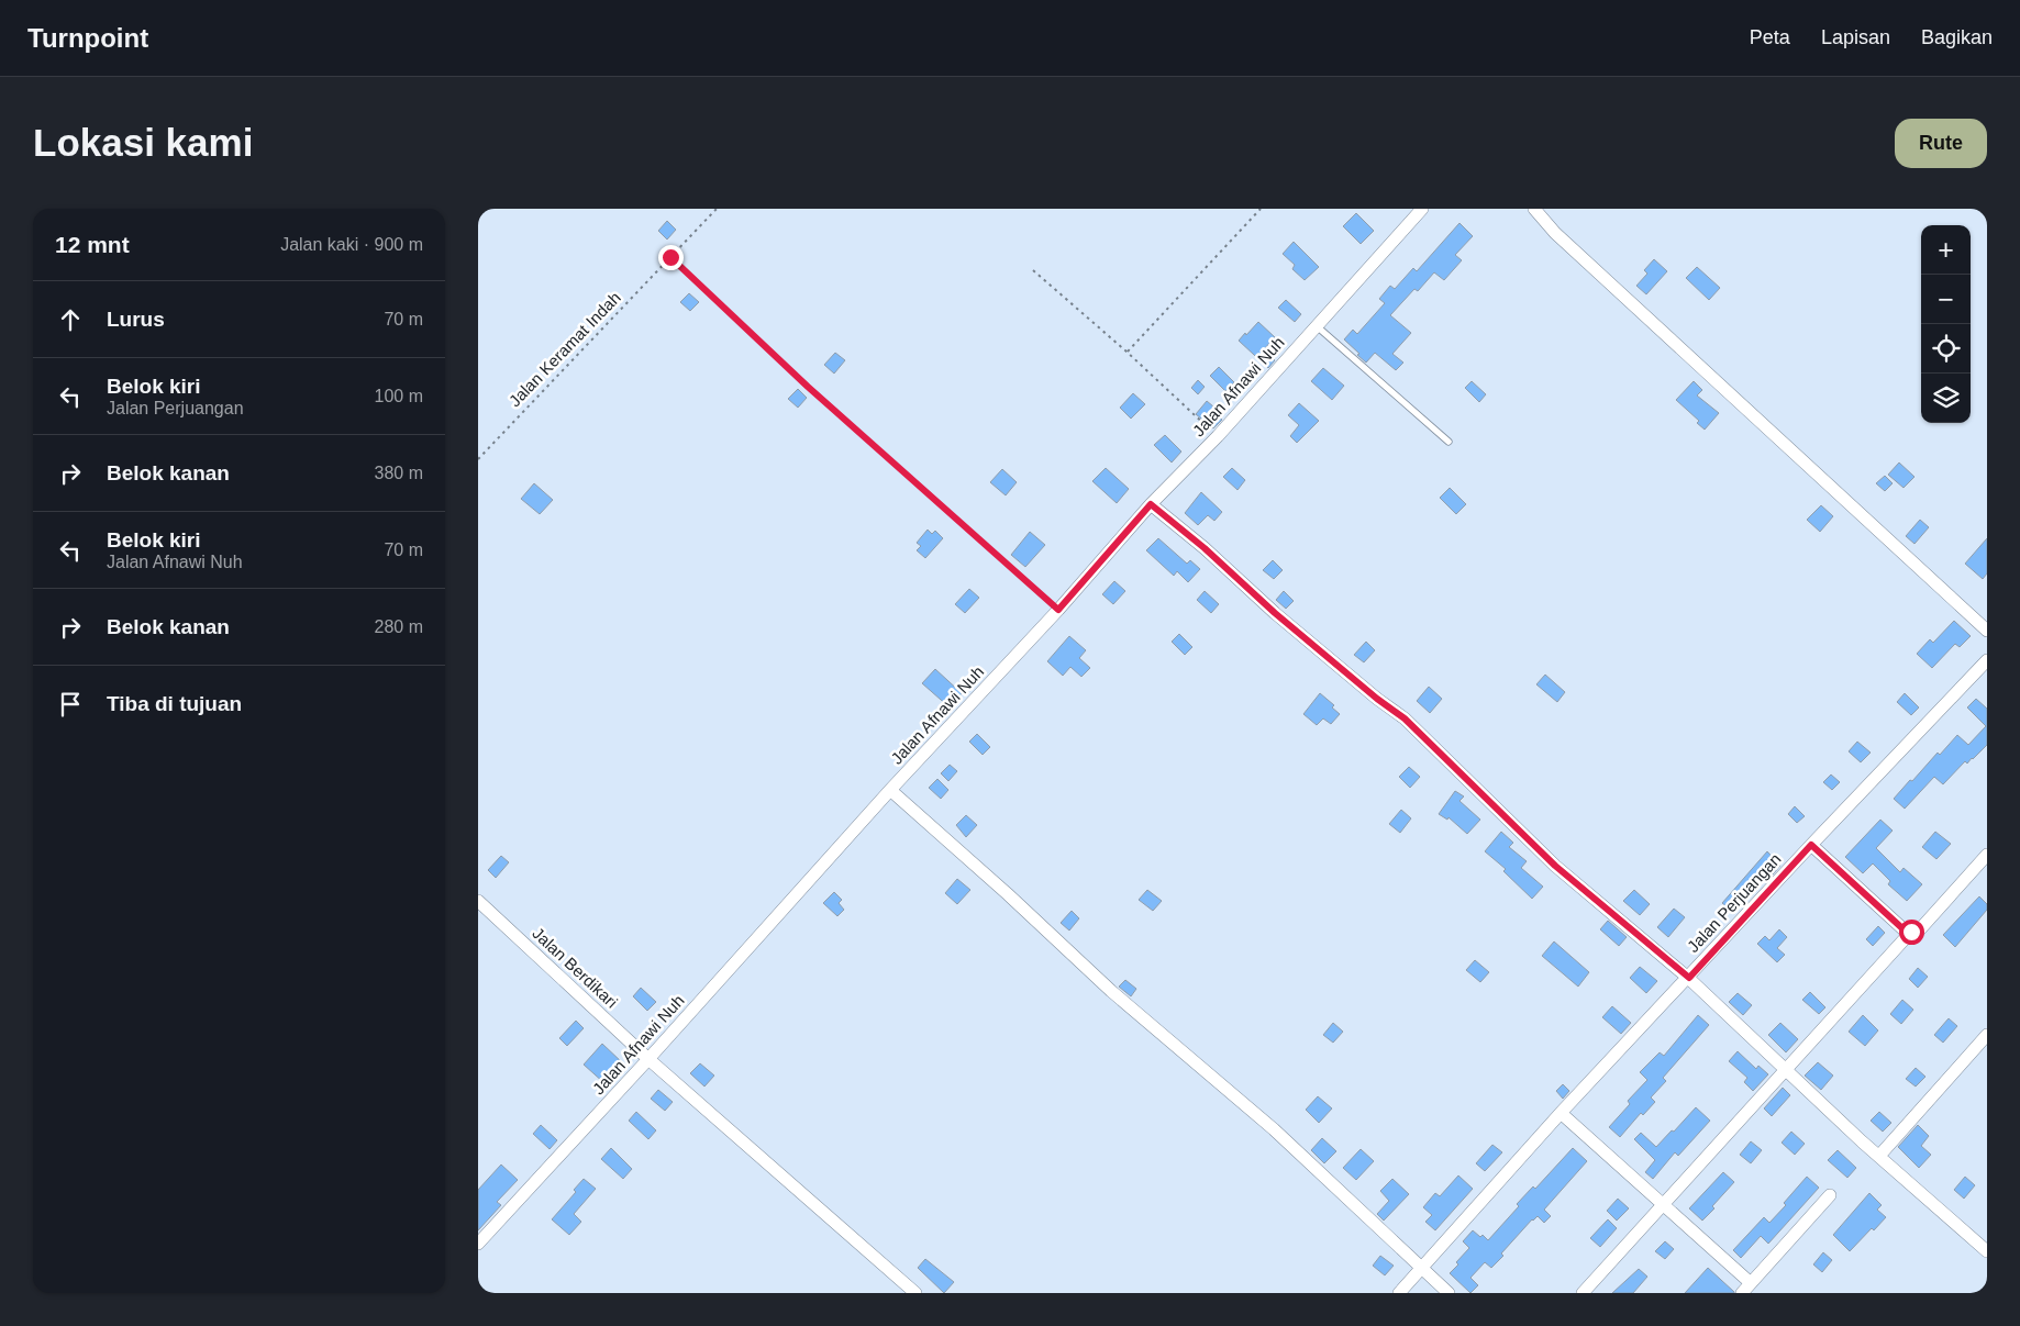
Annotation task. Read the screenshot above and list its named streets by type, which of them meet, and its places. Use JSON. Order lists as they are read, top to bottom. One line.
{"streets":{"street":["Jalan Afnawi Nuh","Jalan Perjuangan","Jalan Berdikari"],"path":["Jalan Keramat Indah"]},"crossings":[["Jalan Afnawi Nuh","Jalan Berdikari"]],"page":{"header":"Turnpoint","nav":["Peta","Lapisan","Bagikan"],"buttons":"Rute","title":"Lokasi kami","heading":["12 mnt","Jalan kaki · 900 m"],"map_buttons":["+","−"],"list":[["Lurus","70 m"],["Belok kiri","Jalan Perjuangan","100 m"],["Belok kanan","380 m"],["Belok kiri","Jalan Afnawi Nuh","70 m"],["Belok kanan","280 m"],"Tiba di tujuan"]}}
